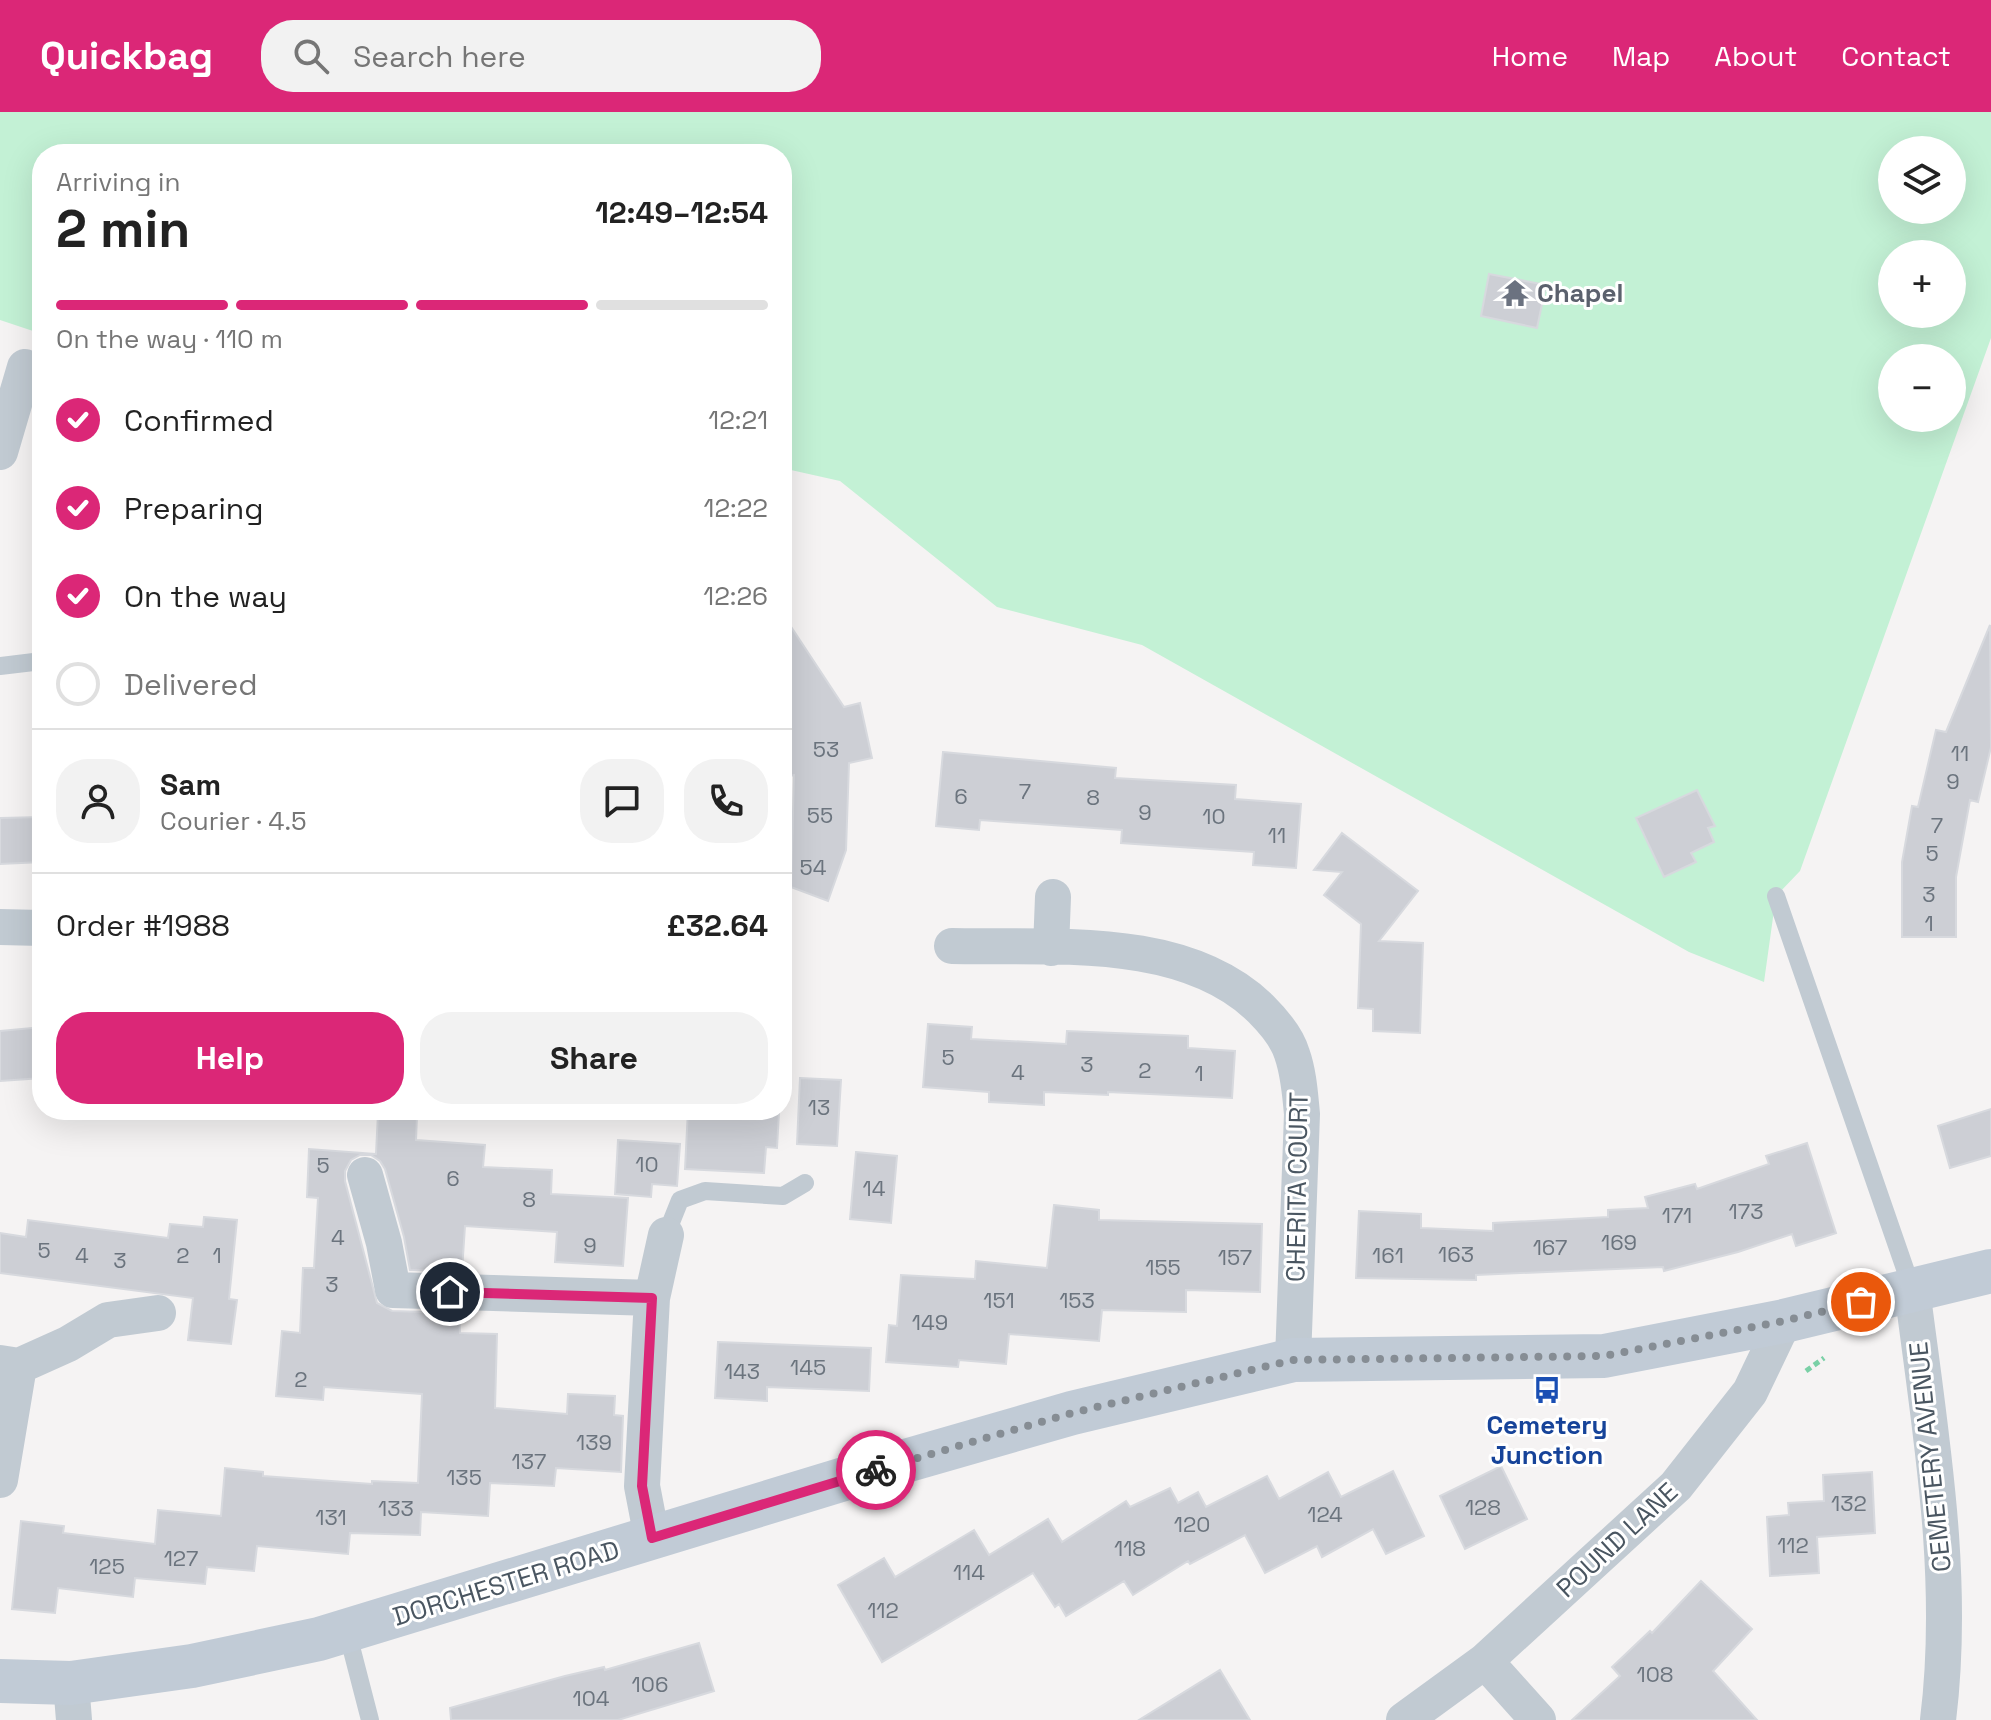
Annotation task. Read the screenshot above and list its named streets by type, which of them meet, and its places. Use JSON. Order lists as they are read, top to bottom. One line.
{"streets":{"street":["CHERITA COURT","CEMETERY AVENUE","POUND LANE","DORCHESTER ROAD"]},"crossings":[["CHERITA COURT","DORCHESTER ROAD"],["CEMETERY AVENUE","DORCHESTER ROAD"],["POUND LANE","DORCHESTER ROAD"]],"places":{"temple":["Chapel"],"bus stop":["Cemetery Junction"]},"house_numbers":["53","11","9","7","6","8","9","55","10","7","11","5","54","3","1","5","3","2","4","1","13","10","5","6","14","8","173","171","4","169","9","167","5","163","4","2","1","161","157","3","155","3","151","153","149","145","143","2","139","137","135","132","128","133","124","131","120","112","118","127","125","114","112","108","106","104"],"page":{"header":"Quickbag","search":"Search here","nav":["Home","Map","About","Contact"],"map_buttons":["+","−"],"heading":["2 min","Arriving in","12:49–12:54"],"panel":["Sam","Courier · 4.5","Order #1988","£32.64"],"bar":"On the way · 110 m","list":[["Confirmed","12:21"],["Preparing","12:22"],["On the way","12:26"],"Delivered"],"buttons":["Help","Share"]}}
